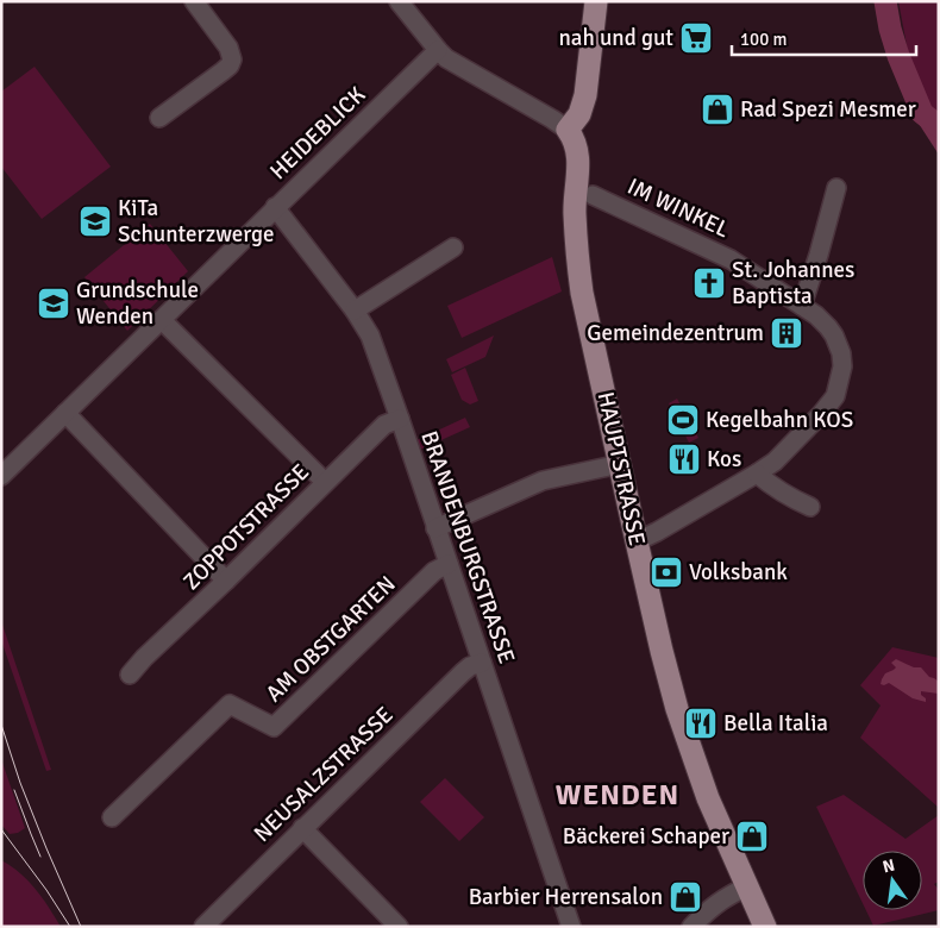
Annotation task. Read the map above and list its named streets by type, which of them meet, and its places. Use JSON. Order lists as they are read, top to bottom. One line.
{"streets":{"main road":["HAUPTSTRASSE"],"street":["HEIDEBLICK","IM WINKEL","ZOPPOTSTRASSE","BRANDENBURGSTRASSE","AM OBSTGARTEN","NEUSALZSTRASSE"]},"crossings":[["HEIDEBLICK","BRANDENBURGSTRASSE"],["IM WINKEL","HAUPTSTRASSE"],["ZOPPOTSTRASSE","BRANDENBURGSTRASSE"],["BRANDENBURGSTRASSE","AM OBSTGARTEN"],["BRANDENBURGSTRASSE","NEUSALZSTRASSE"]],"districts":["WENDEN"],"places":{"supermarket":["nah und gut"],"shop":["Rad Spezi Mesmer","Bäckerei Schaper","Barbier Herrensalon"],"school or university":["KiTa Schunterzwerge","Grundschule Wenden"],"church":["St. Johannes Baptista"],"building":["Gemeindezentrum"],"sports":["Kegelbahn KOS"],"restaurant":["Kos","Bella Italia"],"bank":["Volksbank"]},"scale_bar":"100 m","north":"top"}
